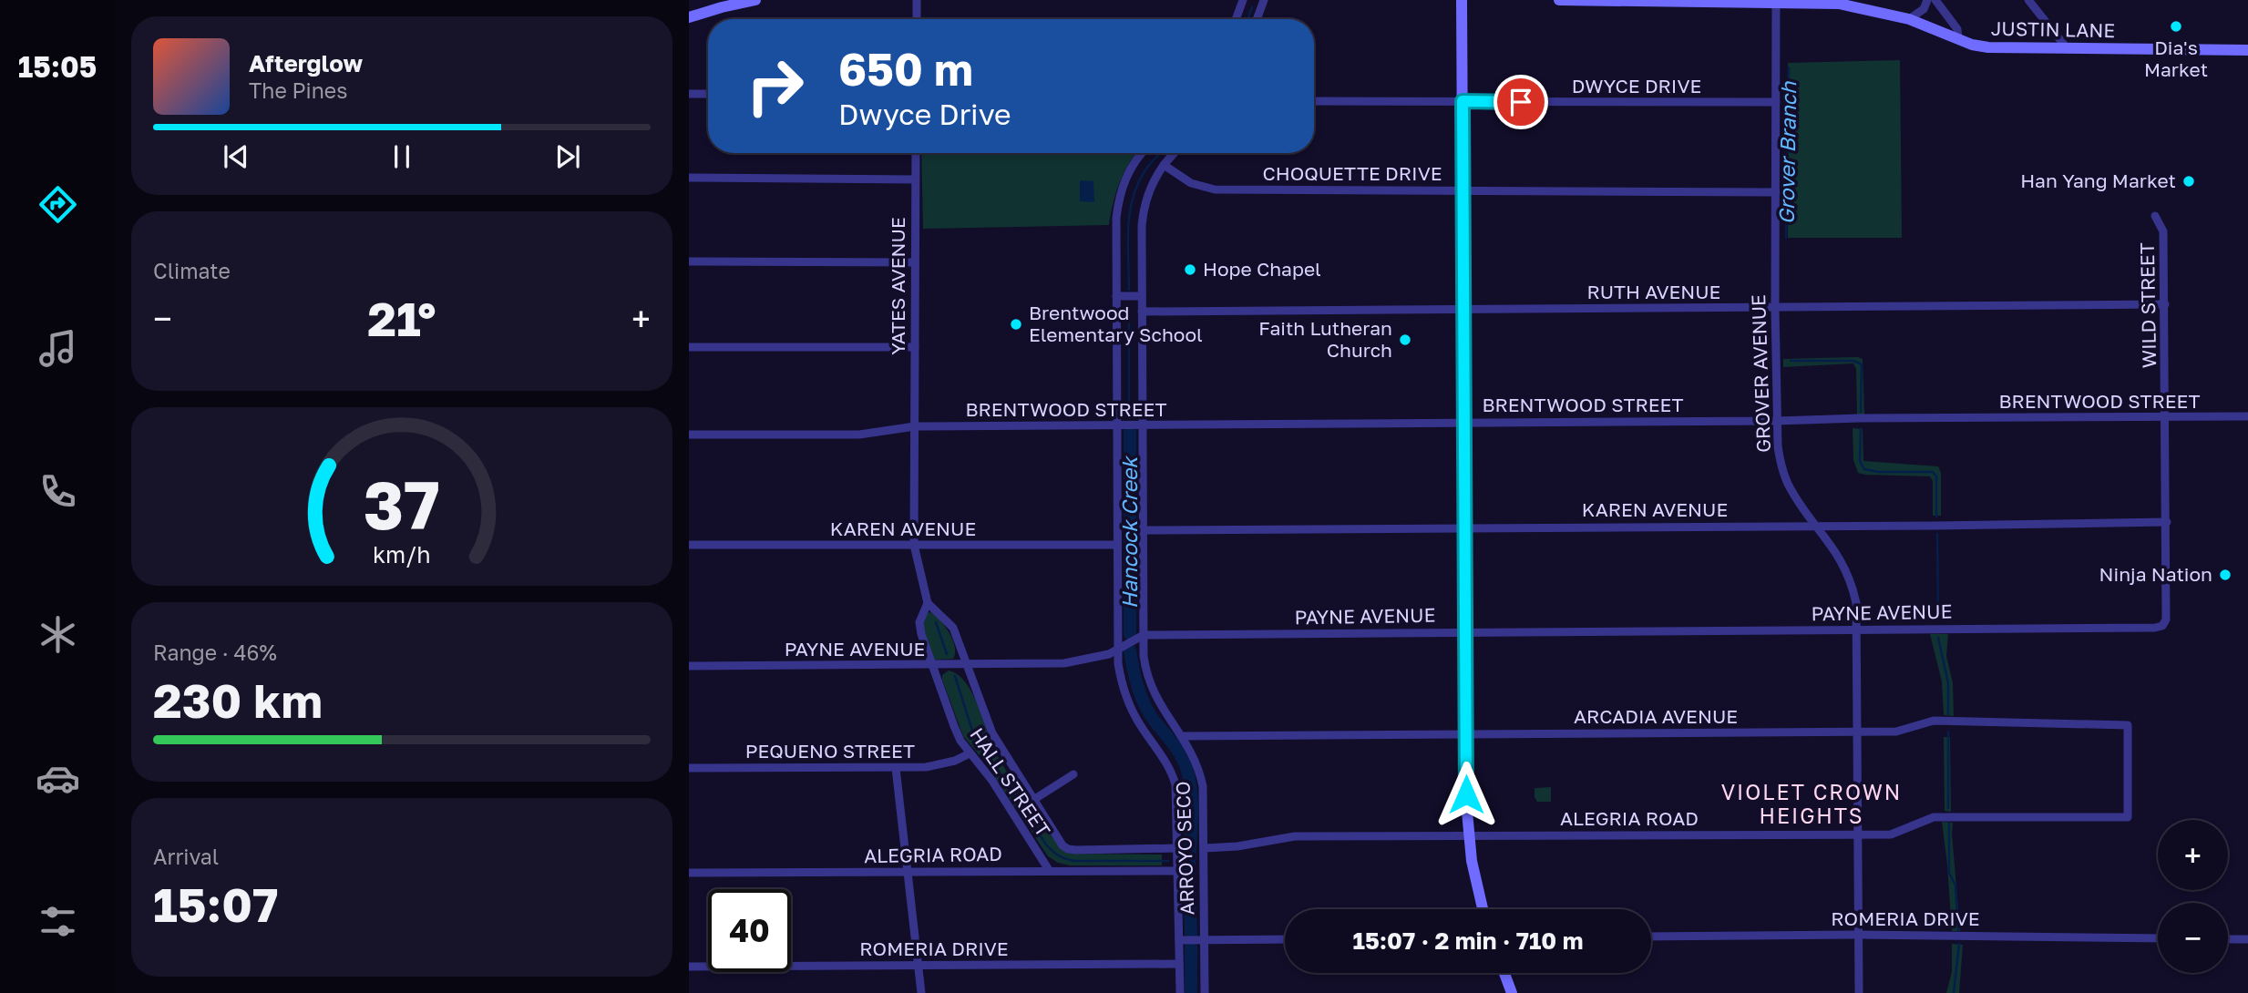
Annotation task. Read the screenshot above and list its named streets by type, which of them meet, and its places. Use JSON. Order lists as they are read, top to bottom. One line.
{"streets":{"street":["JUSTIN LANE","DWYCE DRIVE","CHOQUETTE DRIVE","YATES AVENUE","RUTH AVENUE","WILD STREET","GROVER AVENUE","BRENTWOOD STREET","KAREN AVENUE","PAYNE AVENUE","ARCADIA AVENUE","PEQUENO STREET","HALL STREET","ALEGRIA ROAD","ARROYO SECO","ROMERIA DRIVE"]},"crossings":[["JUSTIN LANE","GROVER AVENUE"],["DWYCE DRIVE","GROVER AVENUE"],["CHOQUETTE DRIVE","GROVER AVENUE"],["CHOQUETTE DRIVE","ARROYO SECO"],["YATES AVENUE","BRENTWOOD STREET"],["YATES AVENUE","KAREN AVENUE"],["YATES AVENUE","HALL STREET"],["RUTH AVENUE","WILD STREET"],["RUTH AVENUE","GROVER AVENUE"],["RUTH AVENUE","ARROYO SECO"],["WILD STREET","BRENTWOOD STREET"],["WILD STREET","KAREN AVENUE"],["WILD STREET","PAYNE AVENUE"],["GROVER AVENUE","BRENTWOOD STREET"],["GROVER AVENUE","KAREN AVENUE"],["GROVER AVENUE","PAYNE AVENUE"],["GROVER AVENUE","ARCADIA AVENUE"],["GROVER AVENUE","ALEGRIA ROAD"],["GROVER AVENUE","ROMERIA DRIVE"],["BRENTWOOD STREET","ARROYO SECO"],["KAREN AVENUE","ARROYO SECO"],["PAYNE AVENUE","HALL STREET"],["PAYNE AVENUE","ARROYO SECO"],["ARCADIA AVENUE","ALEGRIA ROAD"],["ARCADIA AVENUE","ARROYO SECO"],["PEQUENO STREET","HALL STREET"],["HALL STREET","ALEGRIA ROAD"],["ALEGRIA ROAD","ARROYO SECO"],["ARROYO SECO","ROMERIA DRIVE"]],"districts":["VIOLET CROWN HEIGHTS"],"water":["Grover Branch","Hancock Creek"],"places":["Dia's Market","Han Yang Market","Hope Chapel","Brentwood Elementary School","Faith Lutheran Church","Ninja Nation"],"page":{"tabs":"15:05","turn":["650 m","Dwyce Drive"],"song":["Afterglow","The Pines"],"tile":["Climate",["Range · 46%","230 km"],["Arrival","15:07"]],"heat":["−","21°","+"],"map_buttons":["+","−"],"limit":"40","trip":"15:07 · 2 min · 710 m","gauge":["37","km/h"]}}
